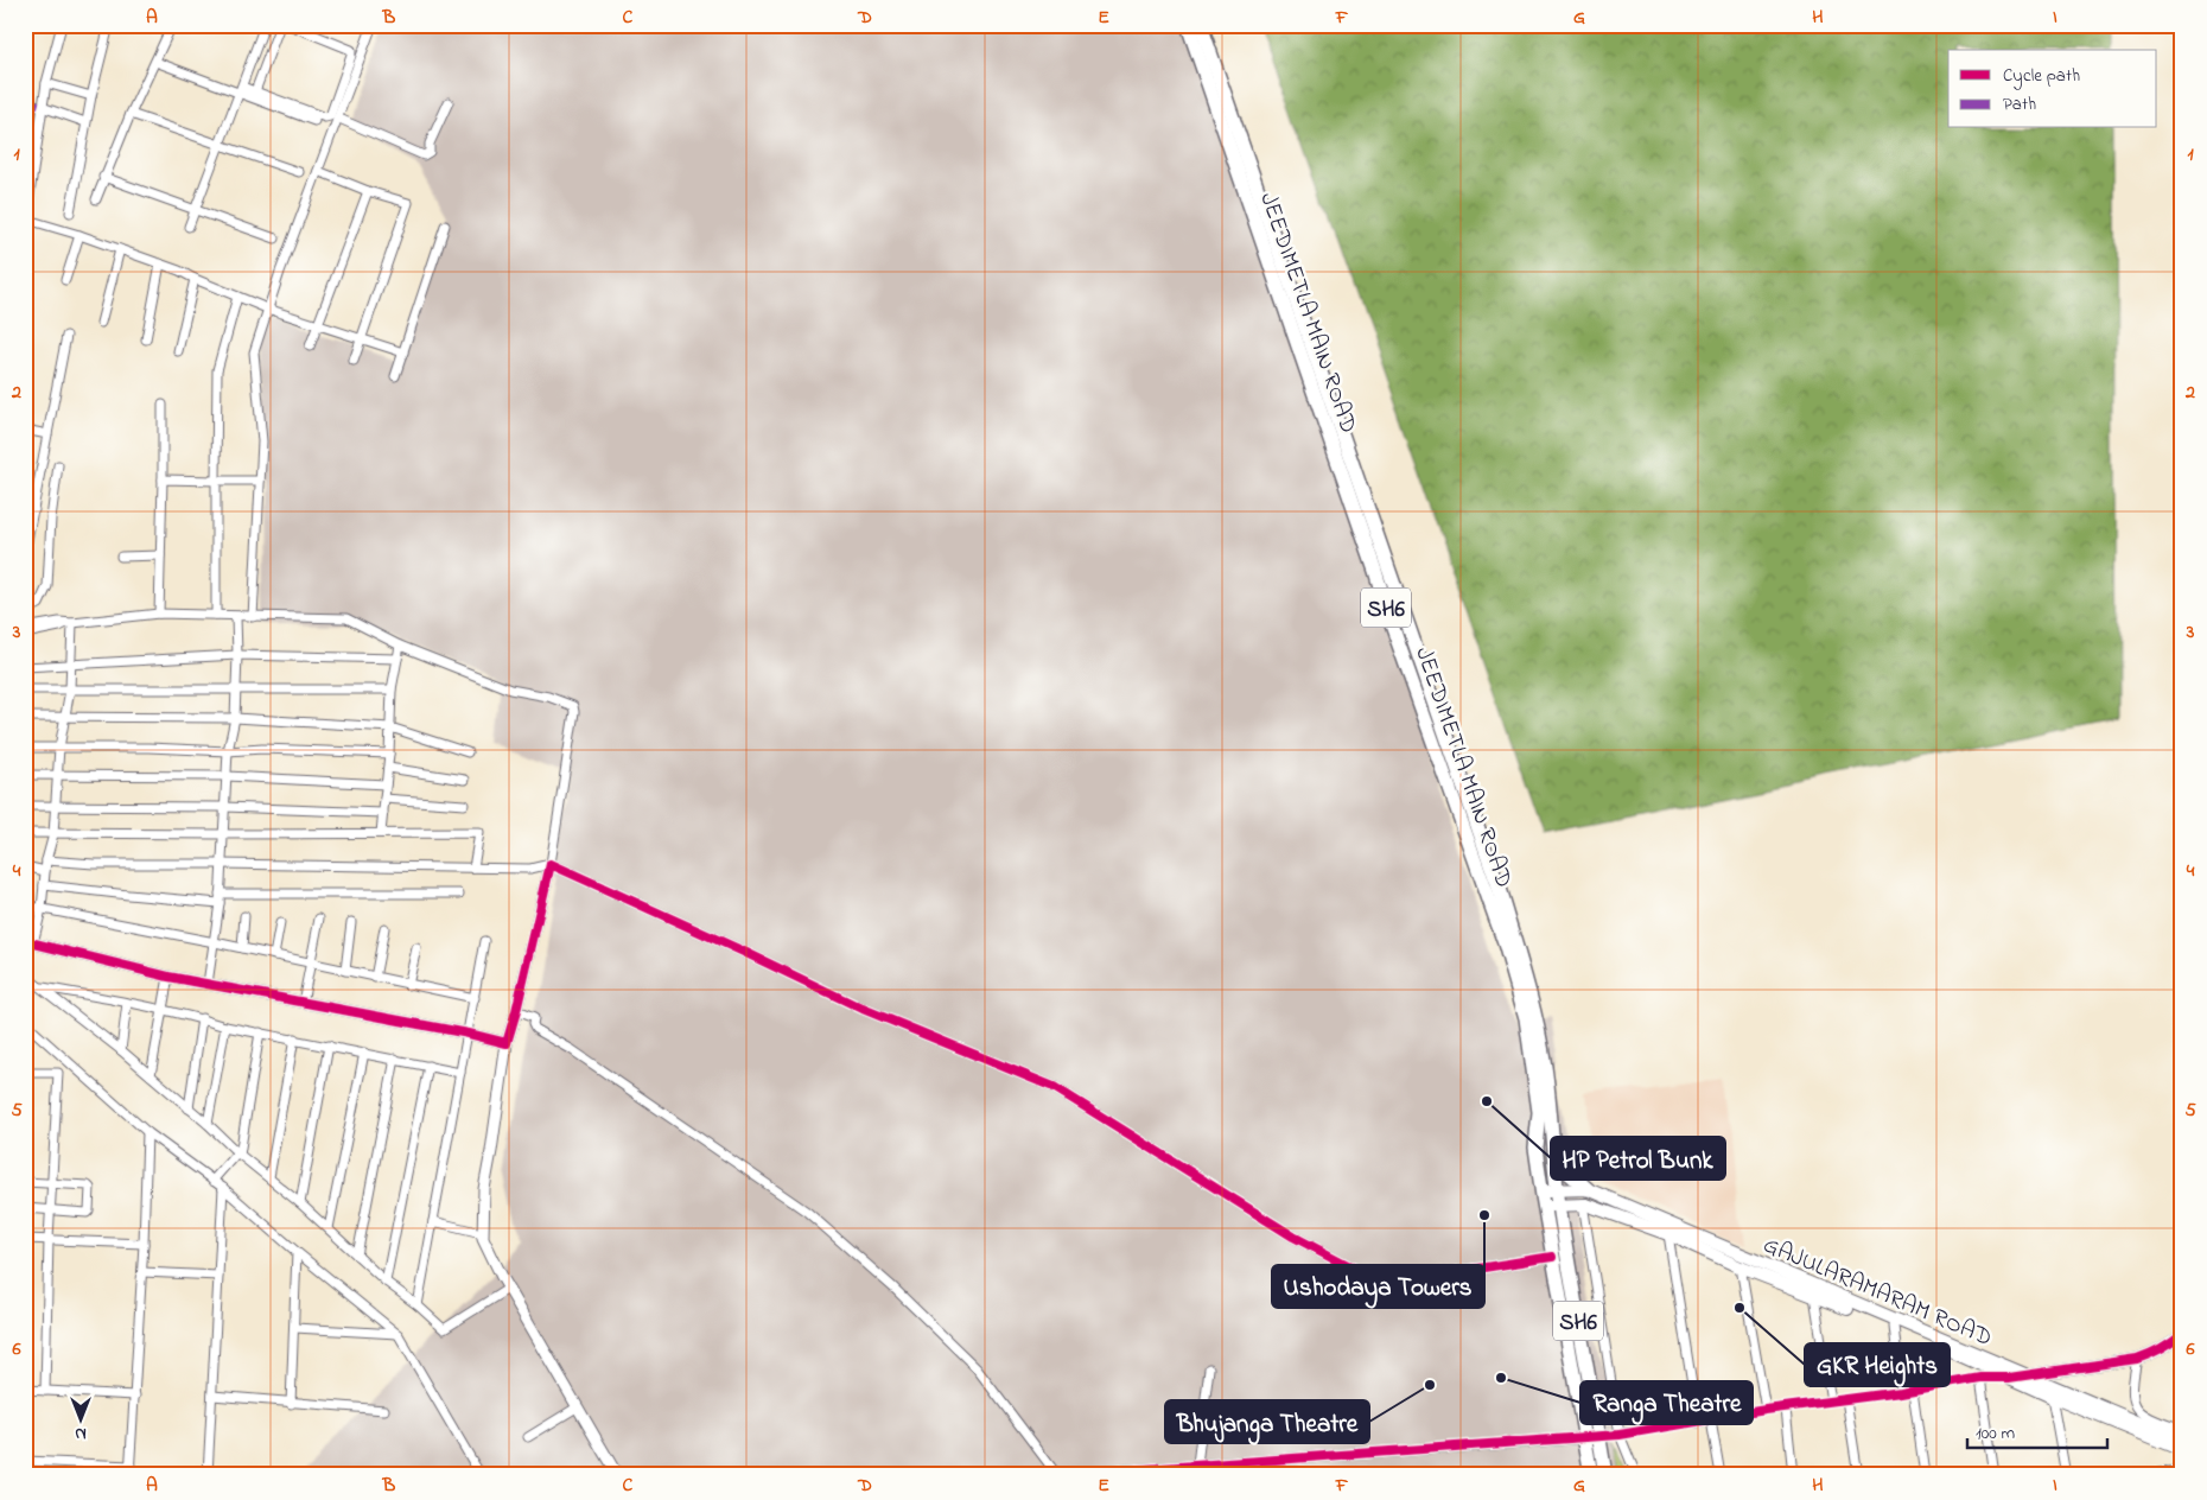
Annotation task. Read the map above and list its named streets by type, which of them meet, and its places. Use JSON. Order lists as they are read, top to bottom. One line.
{"streets":{"main road":["JEEDIMETLA MAIN ROAD","SH6","GAJULARAMARAM ROAD"]},"crossings":[["JEEDIMETLA MAIN ROAD","GAJULARAMARAM ROAD"]],"places":["HP Petrol Bunk","Ushodaya Towers","GKR Heights","Ranga Theatre","Bhujanga Theatre"],"legend":["Cycle path","Path"],"scale_bar":"100 m","north":"bottom","grid":{"columns":["A","B","C","D","E","F","G","H","I"],"rows":["1","2","3","4","5","6"]}}
